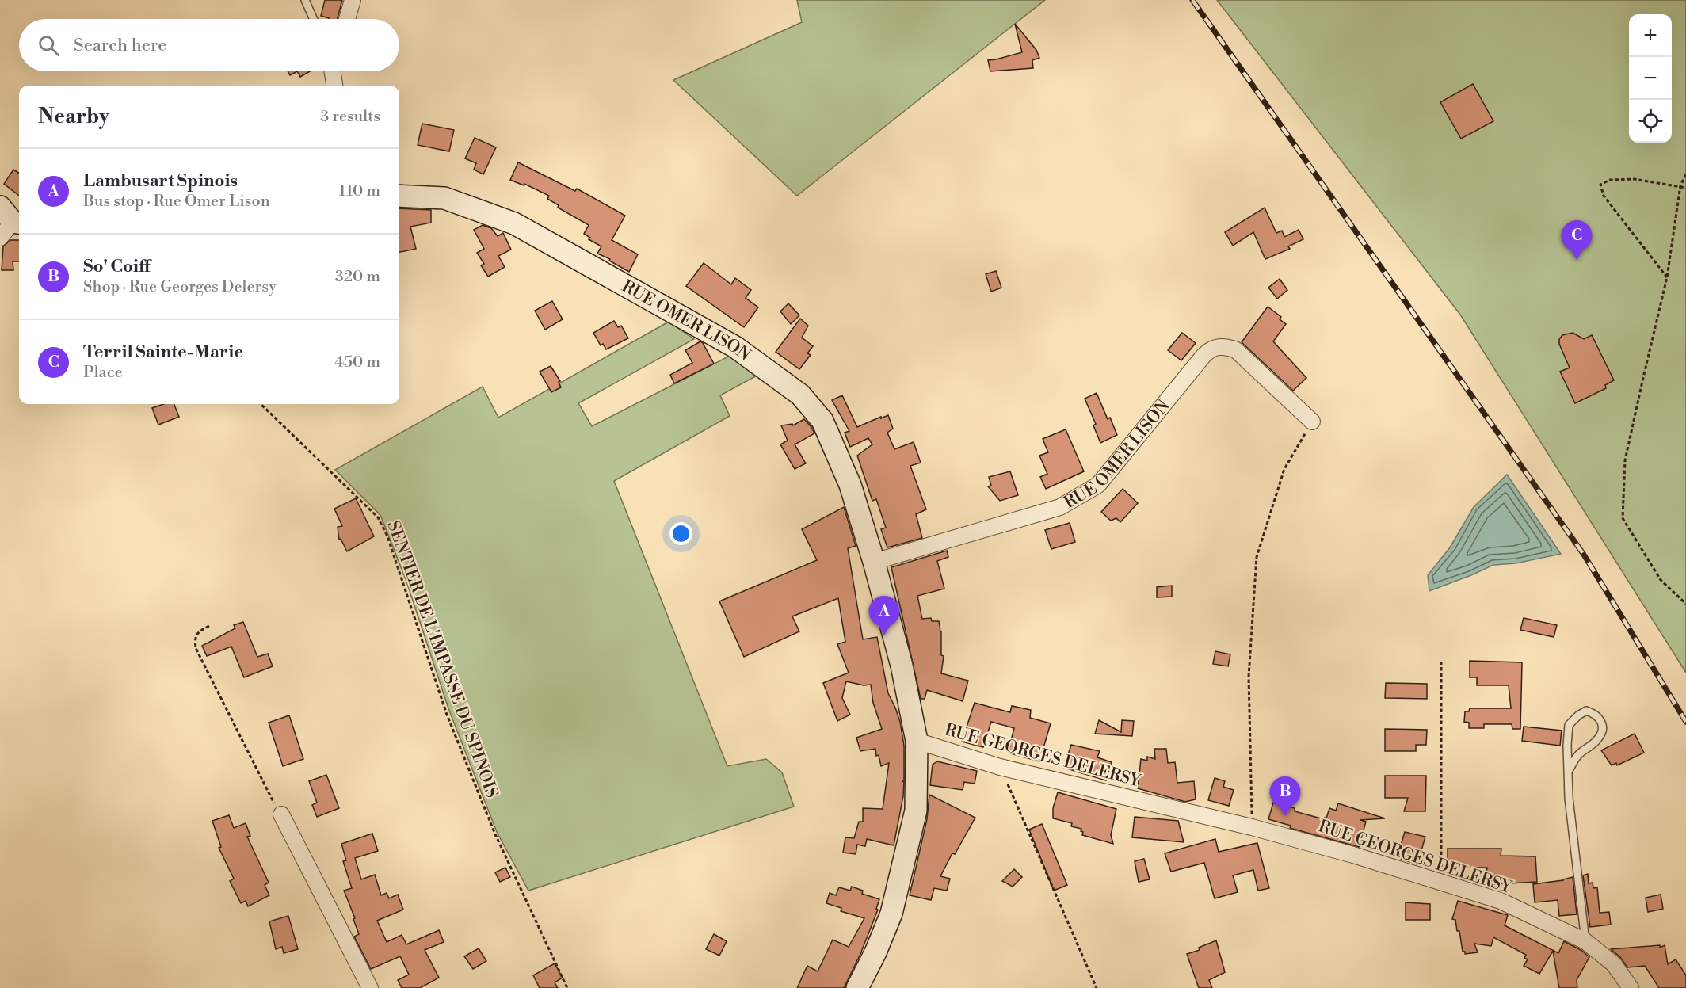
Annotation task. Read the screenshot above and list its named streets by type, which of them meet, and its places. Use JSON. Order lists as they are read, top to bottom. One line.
{"streets":{"street":["RUE OMER LISON","RUE GEORGES DELERSY"],"path":["SENTIER DE L'IMPASSE DU SPINOIS"]},"crossings":[["RUE OMER LISON","RUE GEORGES DELERSY"]],"page":{"map_buttons":["+","−"],"search":"Search here","heading":["Nearby","3 results"],"list":[{"mark":"A","name":"Lambusart Spinois","note":"Bus stop · Rue Omer Lison","value":"110 m"},{"mark":"B","name":"So' Coiff","note":"Shop · Rue Georges Delersy","value":"320 m"},{"mark":"C","name":"Terril Sainte-Marie","note":"Place","value":"450 m"}],"pins":["C","A","B"]}}
